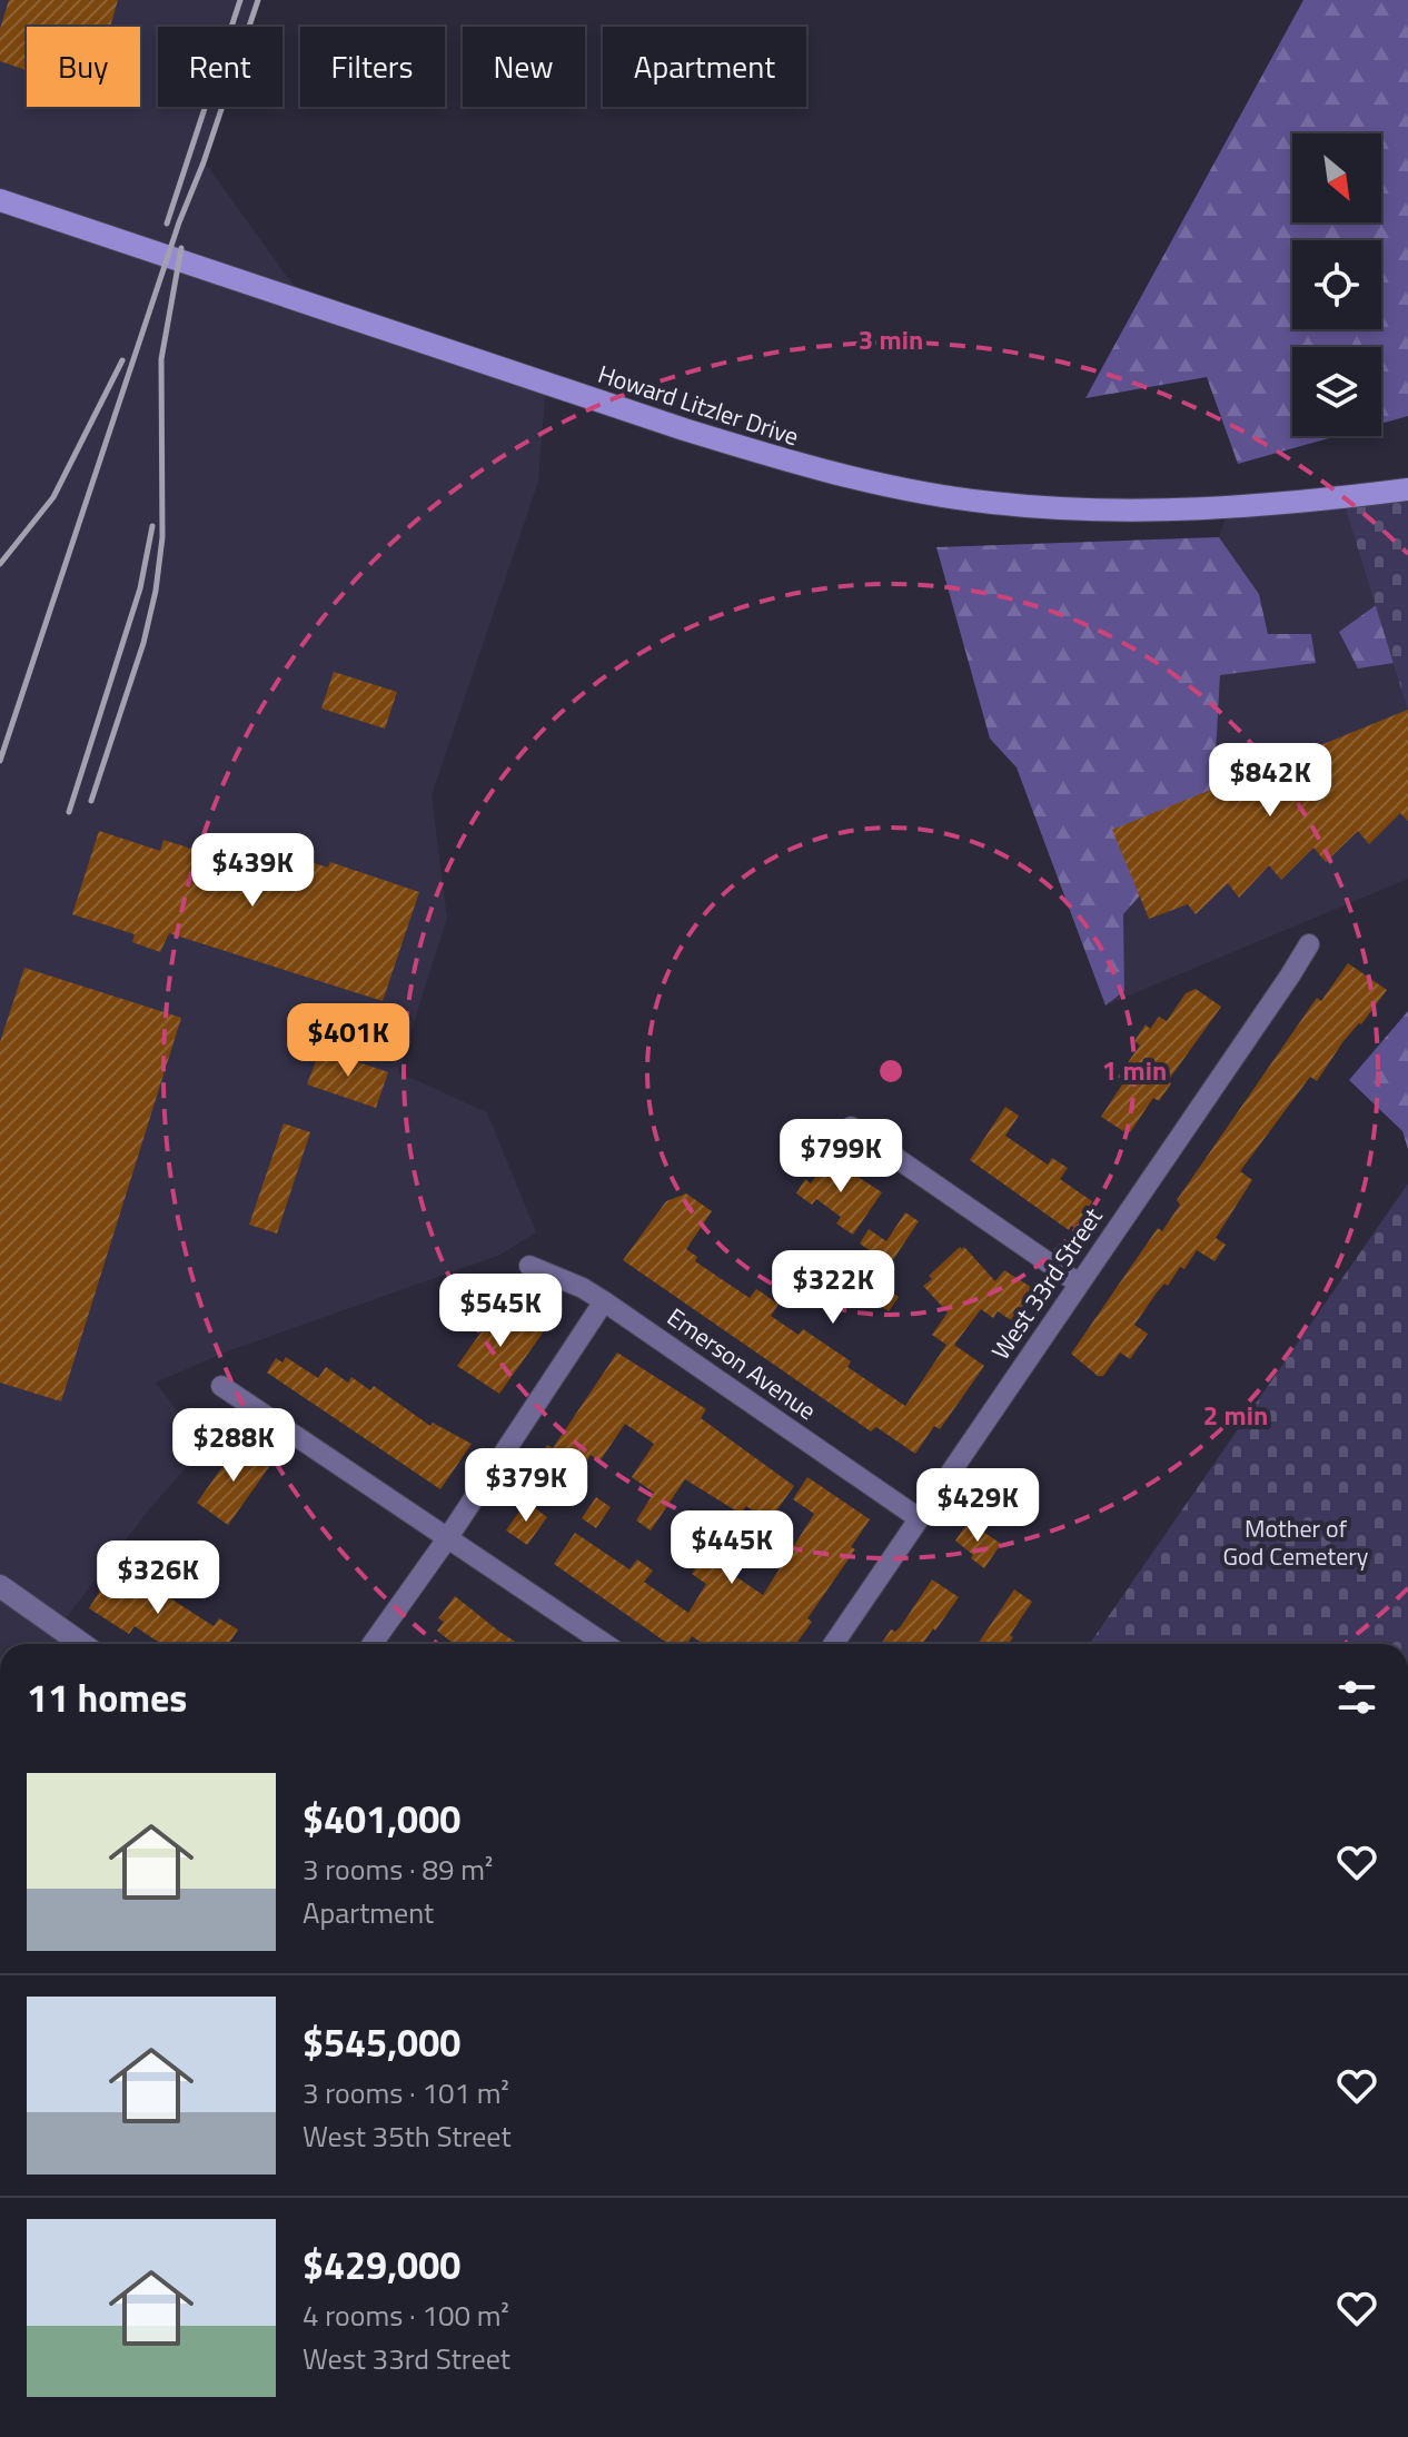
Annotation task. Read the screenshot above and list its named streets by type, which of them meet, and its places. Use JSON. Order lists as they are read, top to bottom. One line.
{"streets":{"main road":["Howard Litzler Drive"],"street":["West 33rd Street","Emerson Avenue"]},"crossings":[["West 33rd Street","Emerson Avenue"]],"parks":["Mother of God Cemetery"],"north":"bottom right","page":{"chip":["Buy","Rent","Filters","New","Apartment"],"price":["$842K","$439K","$401K","$799K","$322K","$545K","$288K","$379K","$429K","$445K","$326K"],"heading":"11 homes","list":[{"name":"$401,000","note":"3 rooms · 89 m² · Apartment"},{"name":"$545,000","note":"3 rooms · 101 m² · West 35th Street"},{"name":"$429,000","note":"4 rooms · 100 m² · West 33rd Street"}]},"rings":["3 min","1 min","2 min"]}
